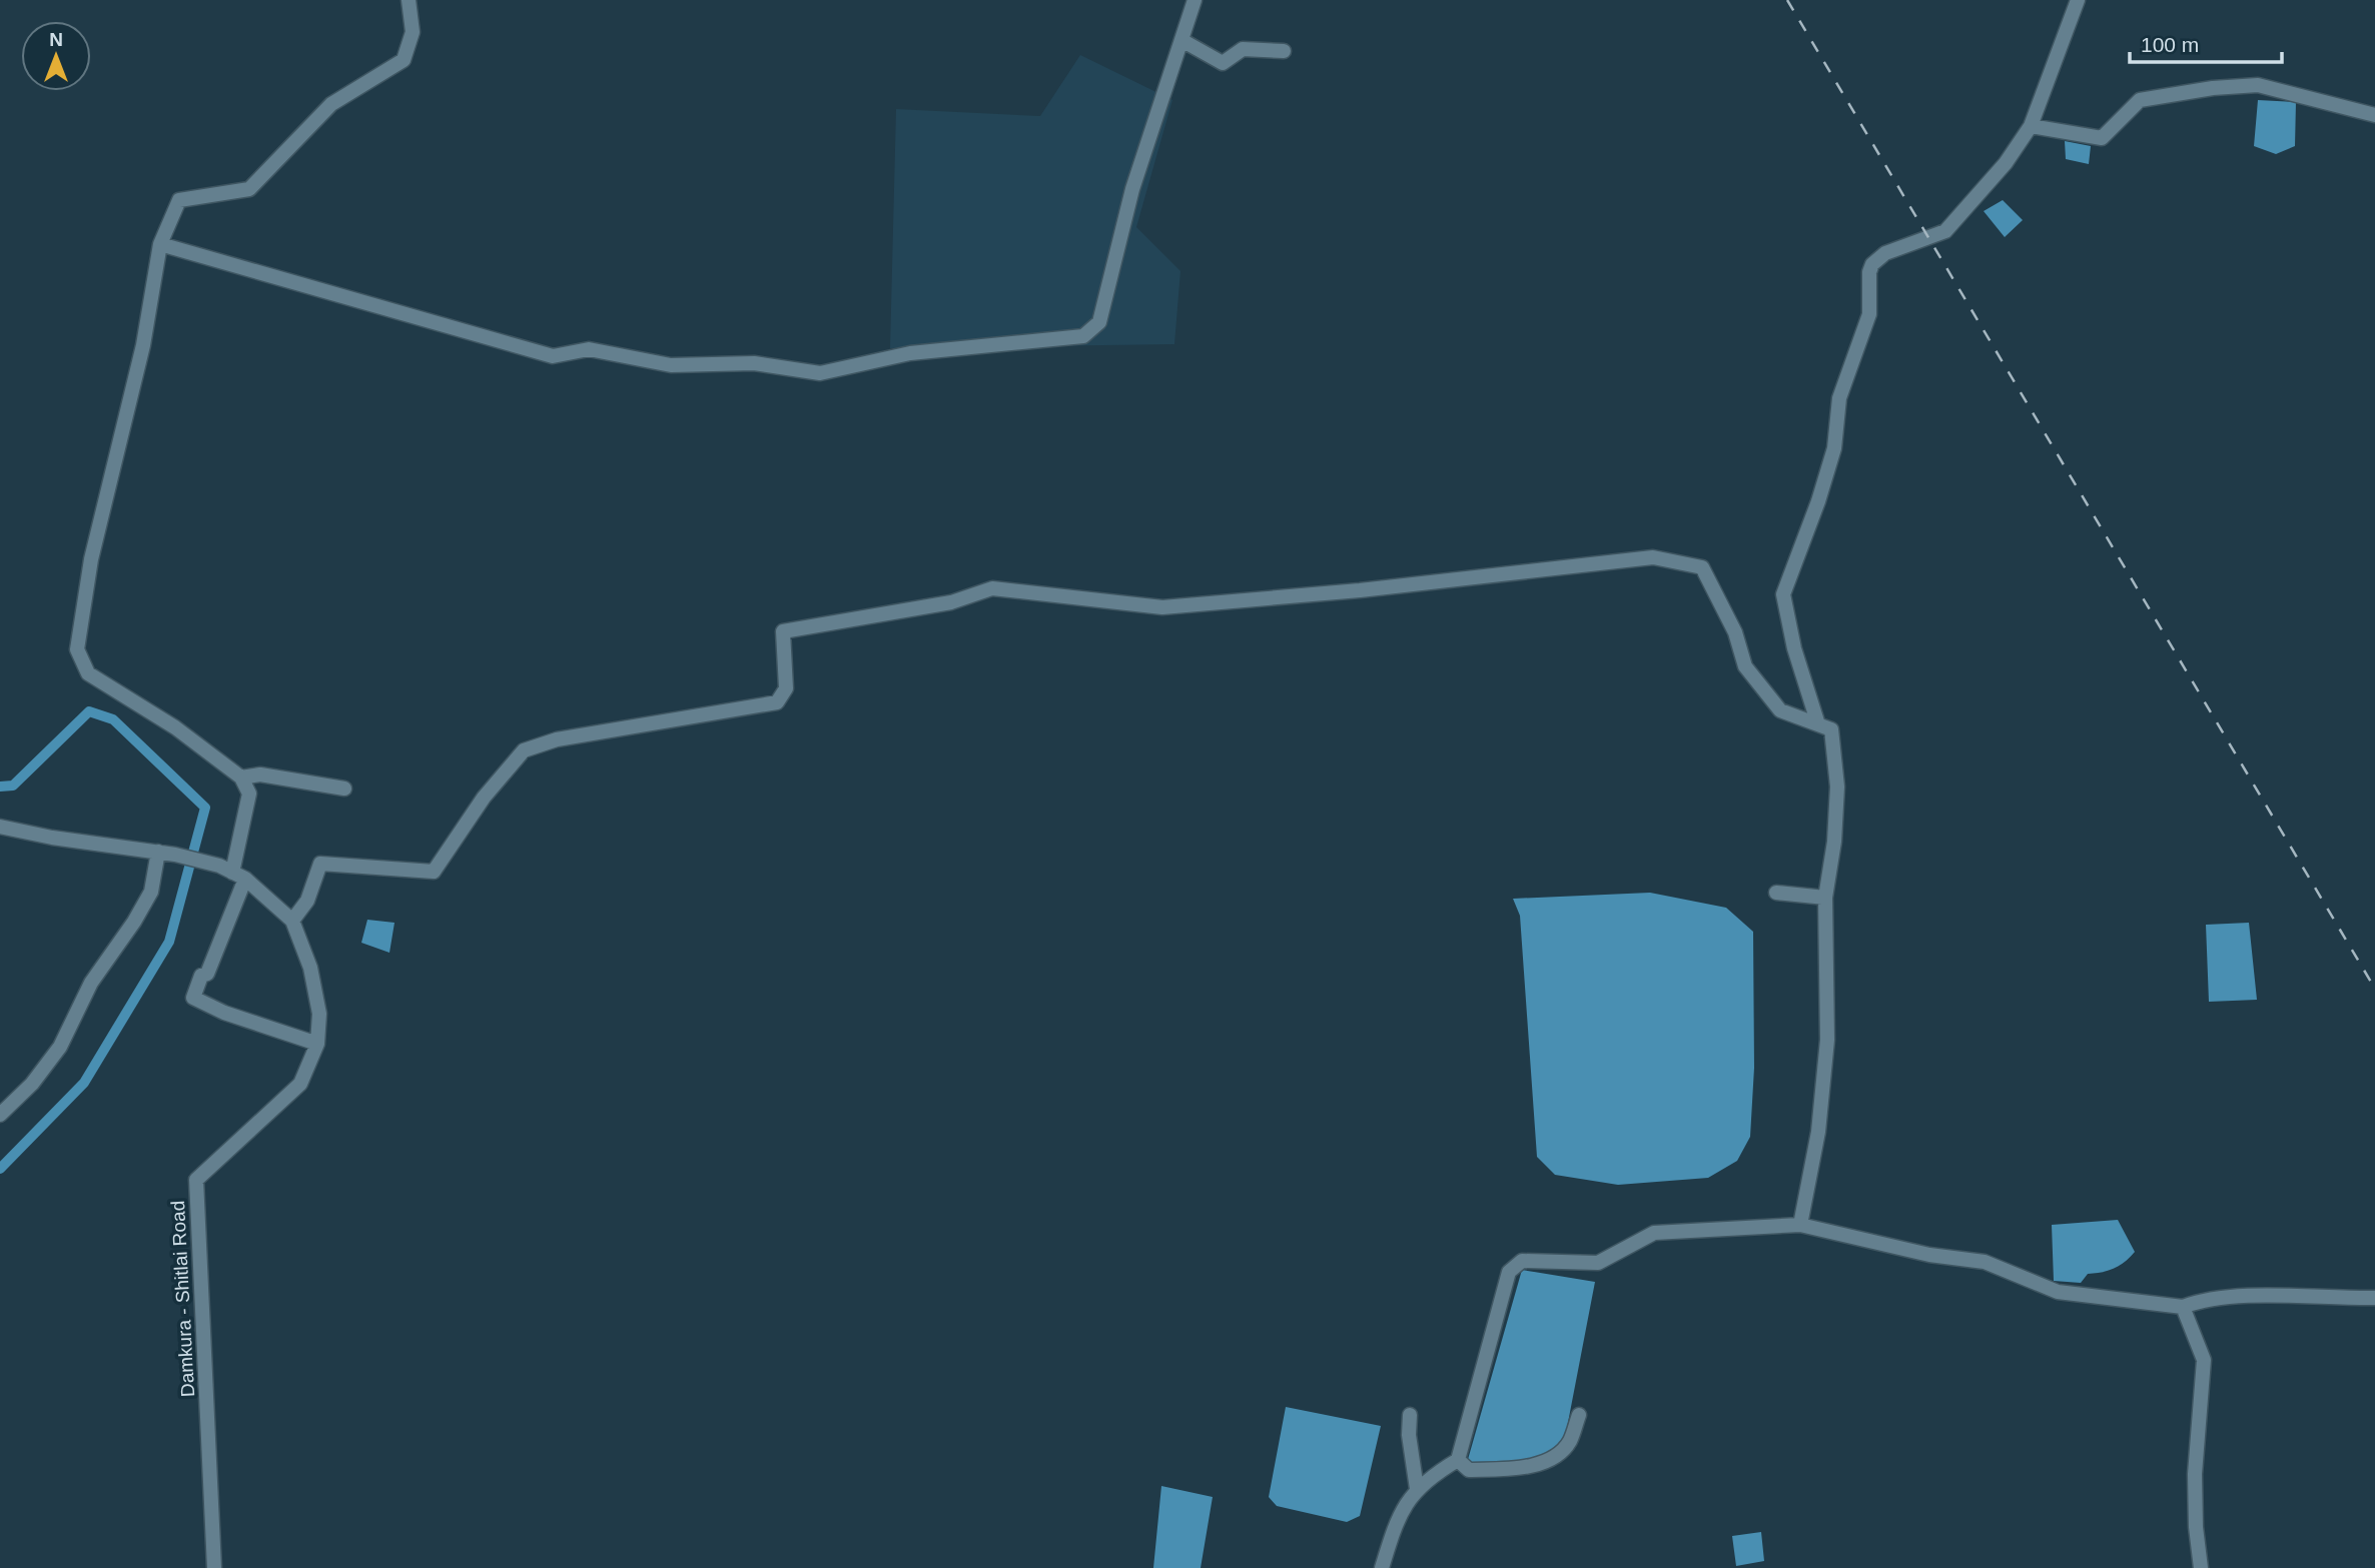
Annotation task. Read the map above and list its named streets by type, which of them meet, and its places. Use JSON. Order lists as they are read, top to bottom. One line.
{"streets":{"street":["Damkura - Shitlai Road"]},"scale_bar":"100 m","north":"top"}
